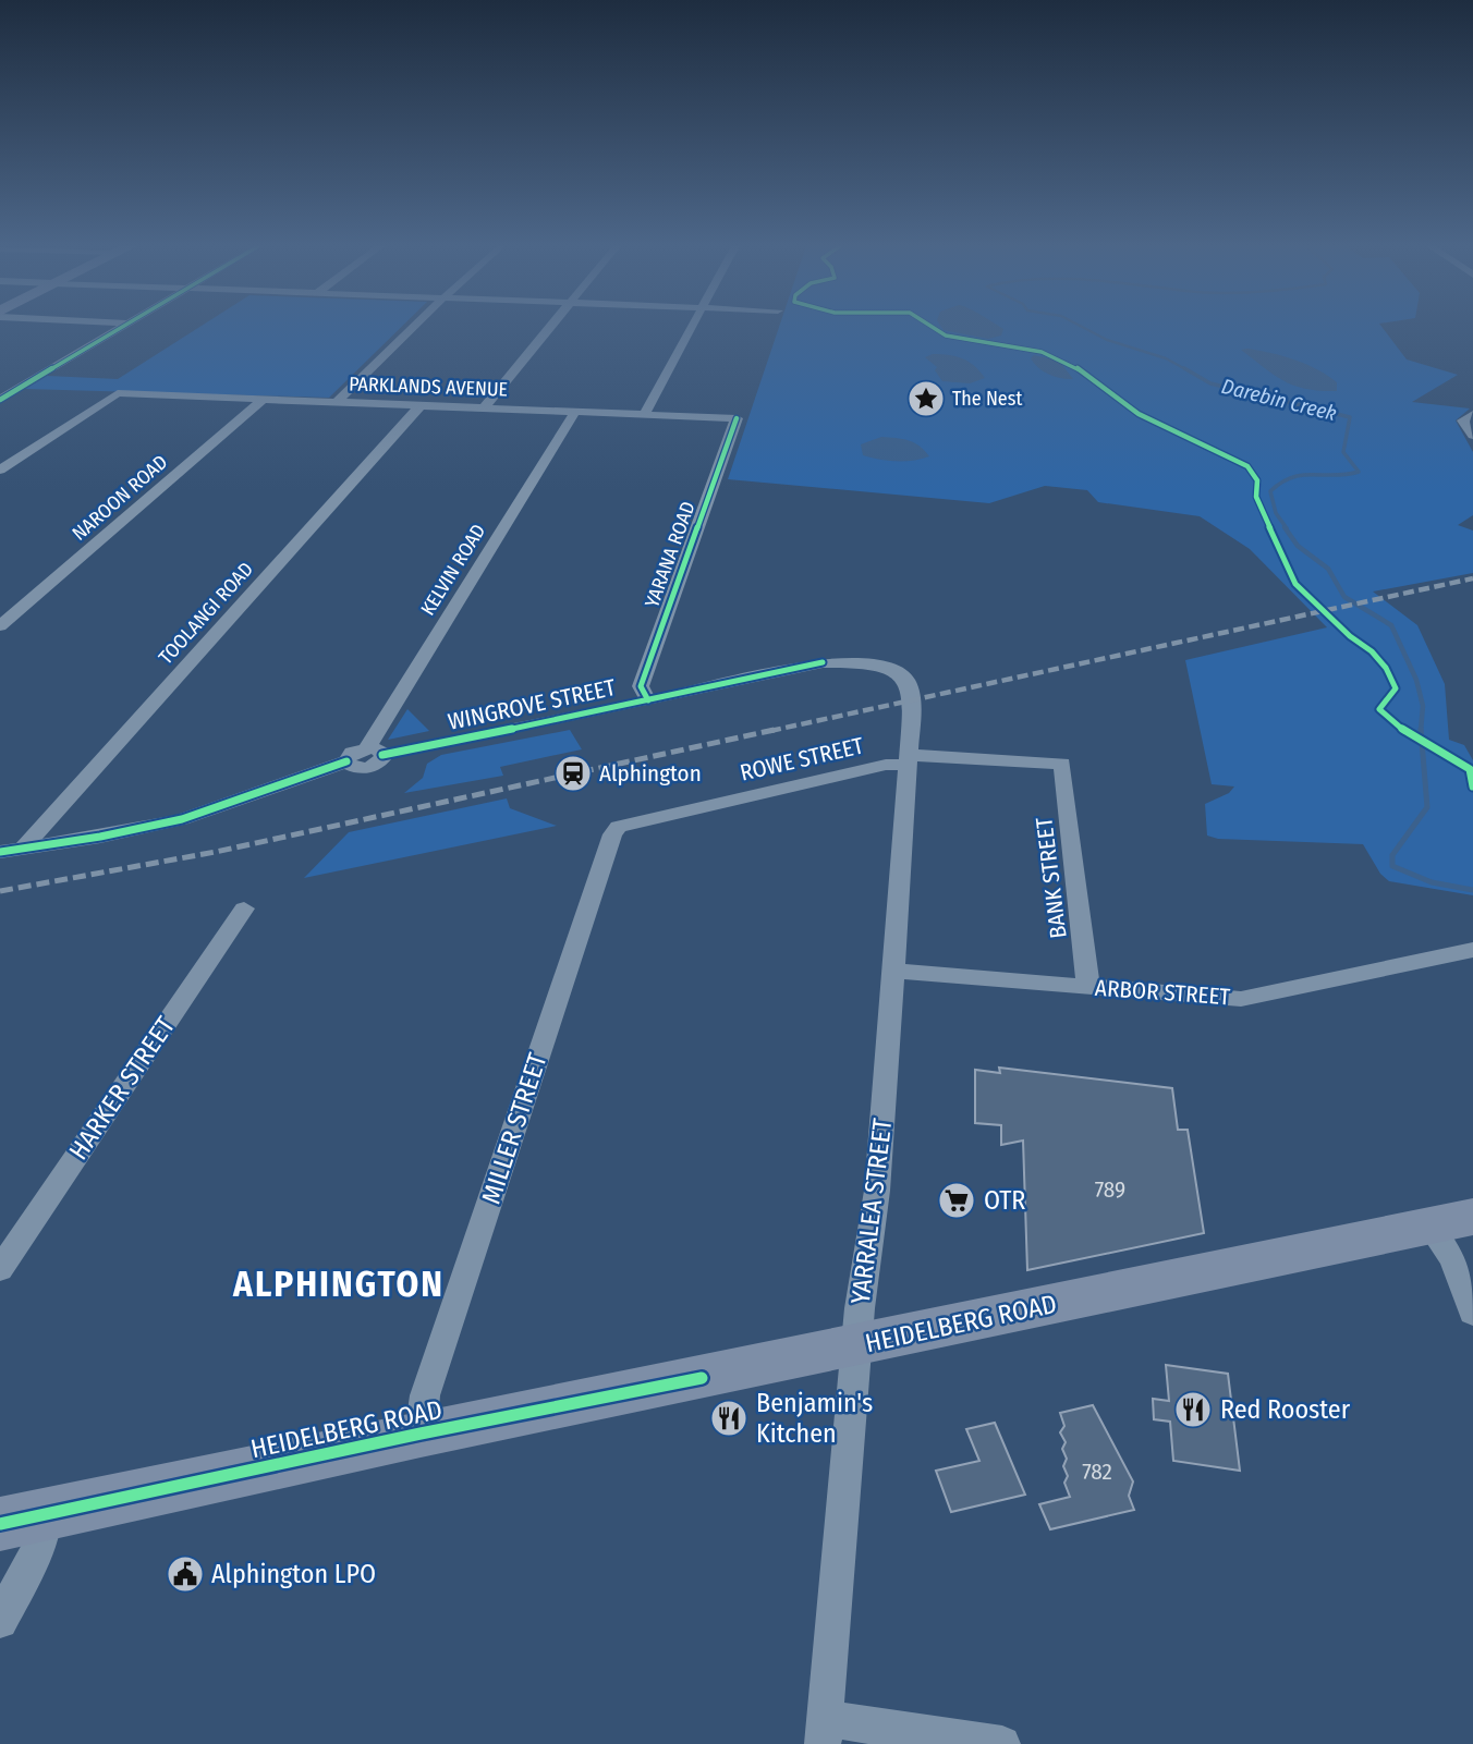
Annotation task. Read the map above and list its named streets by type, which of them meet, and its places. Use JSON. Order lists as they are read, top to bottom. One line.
{"streets":{"main road":["HEIDELBERG ROAD"],"street":["PARKLANDS AVENUE","NAROON ROAD","YARANA ROAD","KELVIN ROAD","TOOLANGI ROAD","WINGROVE STREET","ROWE STREET","BANK STREET","ARBOR STREET","HARKER STREET","MILLER STREET","YARRALEA STREET"]},"crossings":[["PARKLANDS AVENUE","NAROON ROAD"],["PARKLANDS AVENUE","YARANA ROAD"],["PARKLANDS AVENUE","KELVIN ROAD"],["PARKLANDS AVENUE","TOOLANGI ROAD"],["YARANA ROAD","WINGROVE STREET"],["KELVIN ROAD","WINGROVE STREET"],["TOOLANGI ROAD","WINGROVE STREET"],["WINGROVE STREET","YARRALEA STREET"],["ROWE STREET","BANK STREET"],["ROWE STREET","MILLER STREET"],["ROWE STREET","YARRALEA STREET"],["BANK STREET","ARBOR STREET"],["ARBOR STREET","YARRALEA STREET"],["MILLER STREET","HEIDELBERG ROAD"],["YARRALEA STREET","HEIDELBERG ROAD"]],"districts":["ALPHINGTON"],"water":["Darebin Creek"],"places":{"place":["The Nest"],"station":["Alphington"],"supermarket":["OTR"],"restaurant":["Red Rooster","Benjamin's Kitchen"],"public building":["Alphington LPO"]},"house_numbers":["789","782"]}
